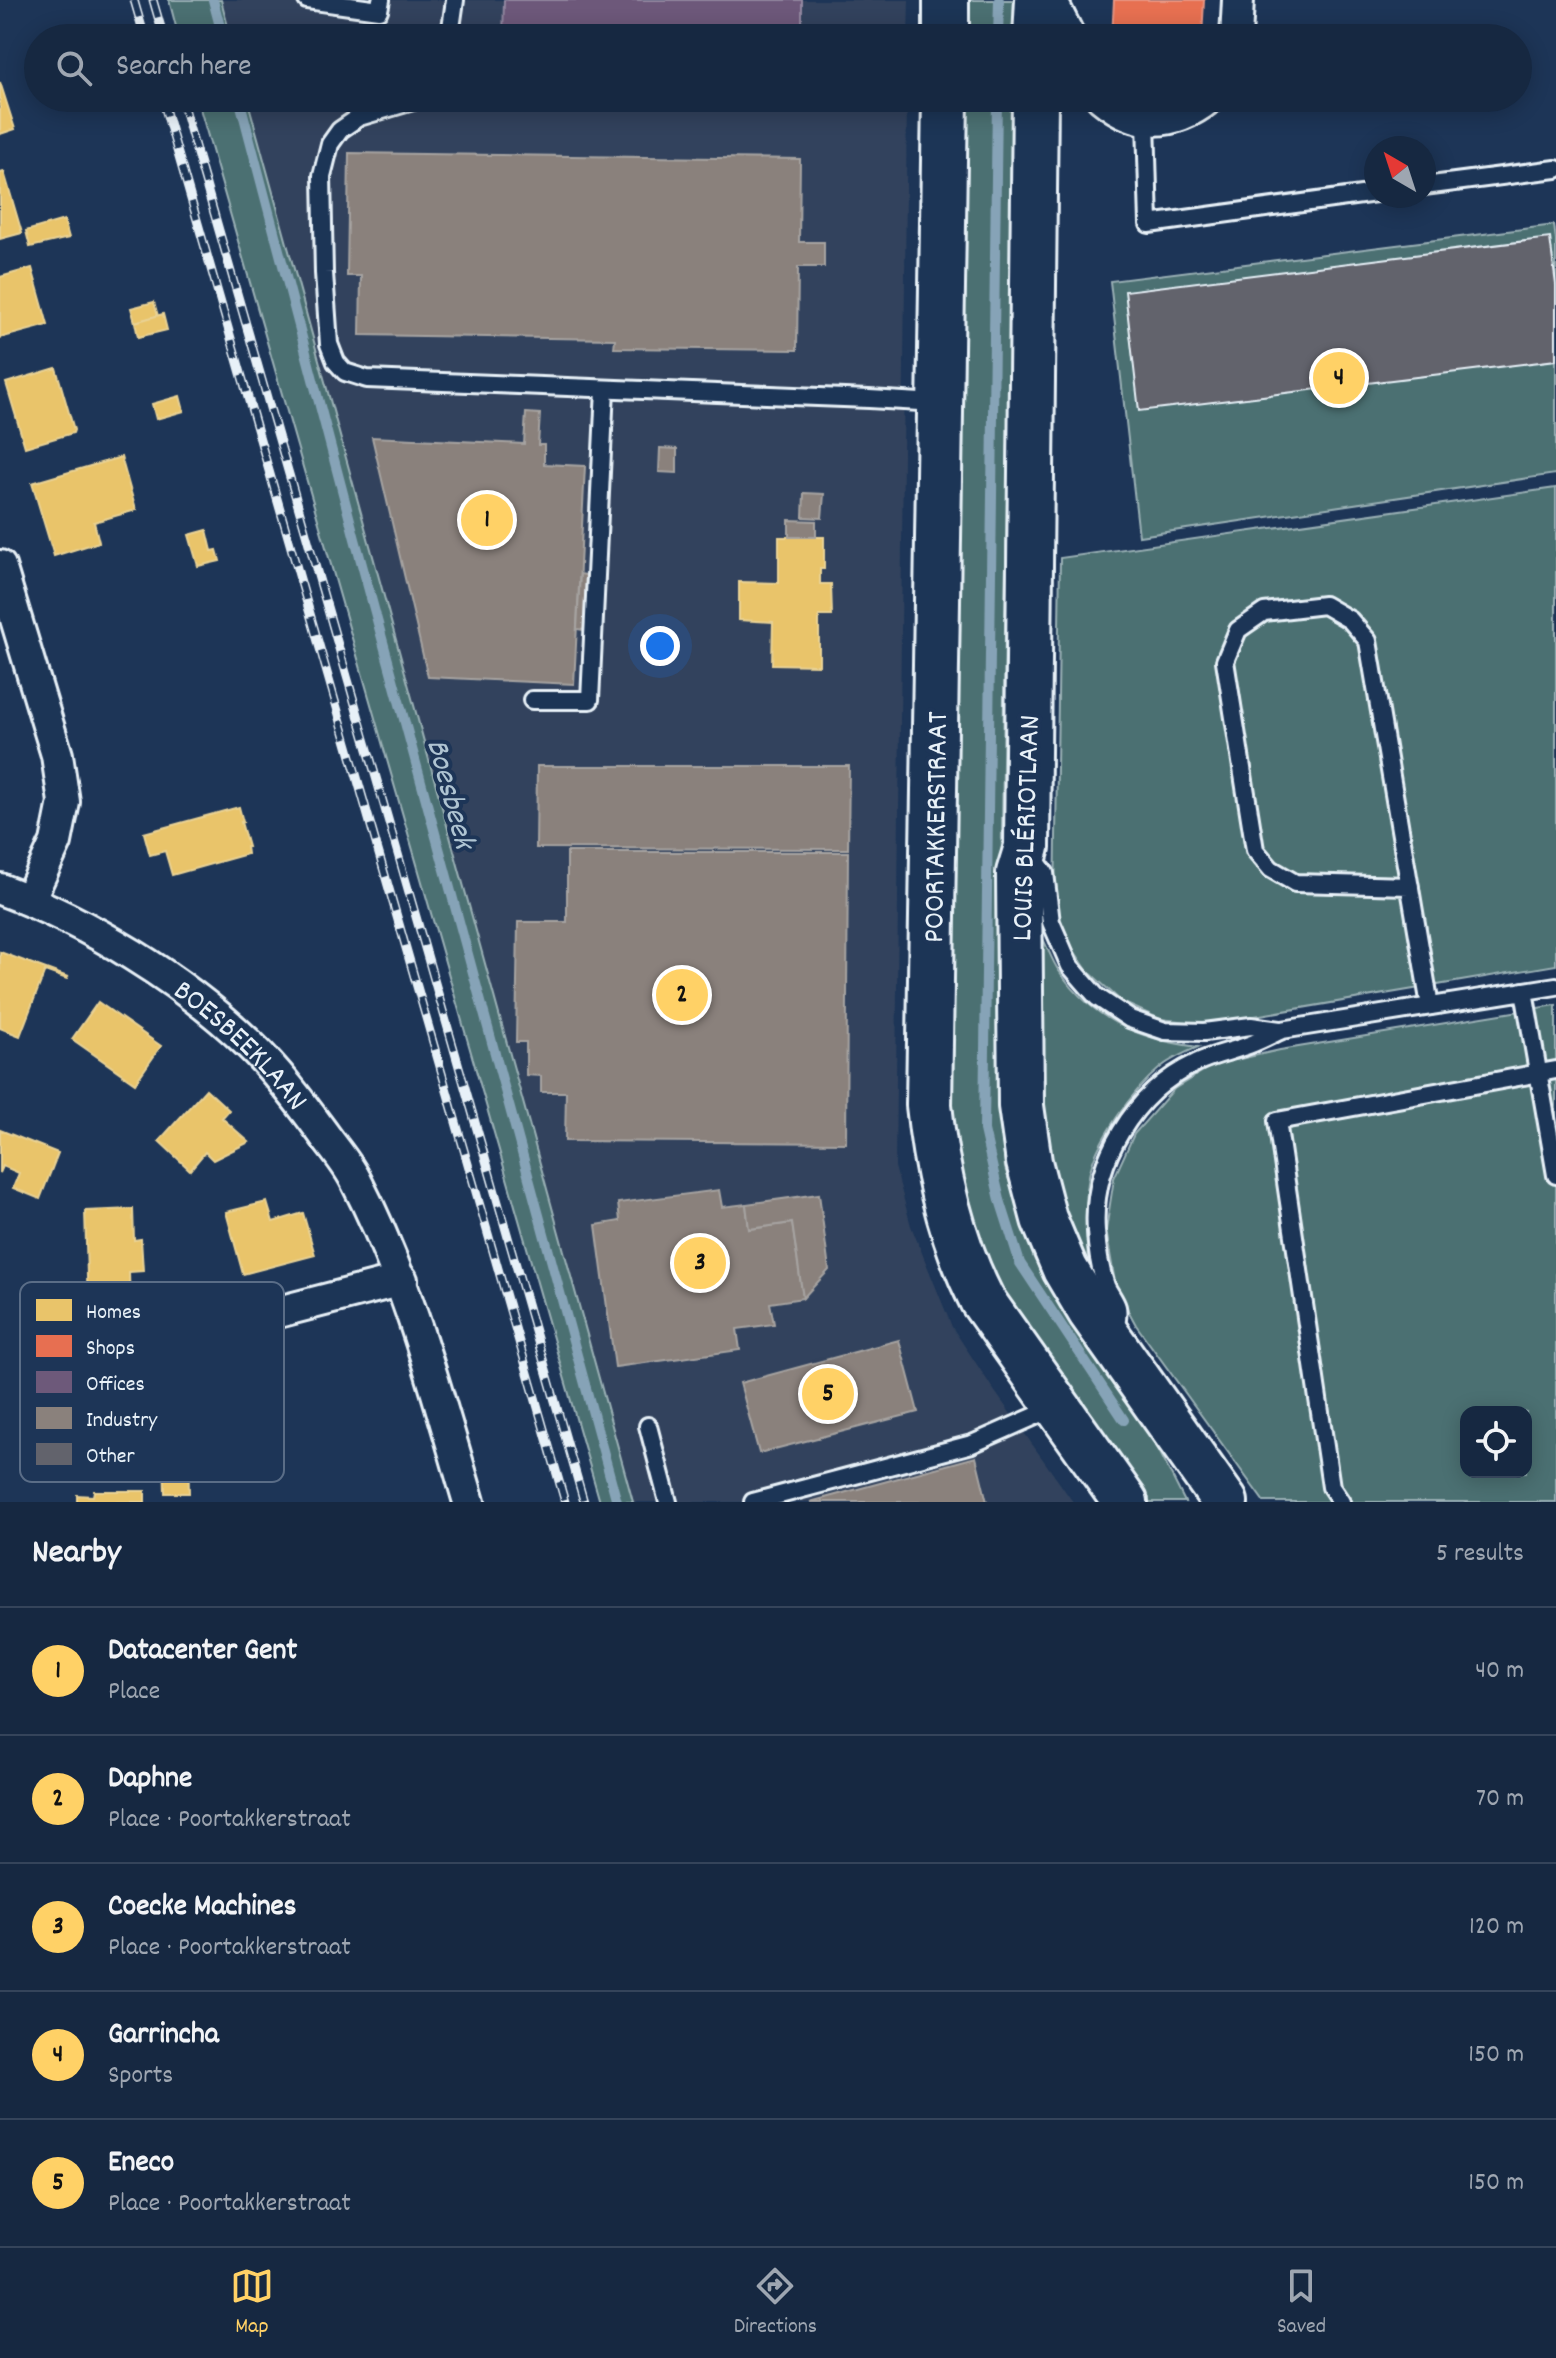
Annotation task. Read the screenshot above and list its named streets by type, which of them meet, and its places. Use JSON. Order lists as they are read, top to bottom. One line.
{"streets":{"street":["POORTAKKERSTRAAT","LOUIS BLÉRIOTLAAN","BOESBEEKLAAN"]},"water":["Boesbeek"],"legend":["Homes","Shops","Offices","Industry","Other"],"north":"top left","page":{"search":"Search here","pins":["4","1","2","3","5"],"heading":["Nearby","5 results"],"list":[{"mark":"1","name":"Datacenter Gent","note":"Place","value":"40 m"},{"mark":"2","name":"Daphne","note":"Place · Poortakkerstraat","value":"70 m"},{"mark":"3","name":"Coecke Machines","note":"Place · Poortakkerstraat","value":"120 m"},{"mark":"4","name":"Garrincha","note":"Sports","value":"150 m"},{"mark":"5","name":"Eneco","note":"Place · Poortakkerstraat","value":"150 m"}],"nav":["Map","Directions","Saved"]}}
